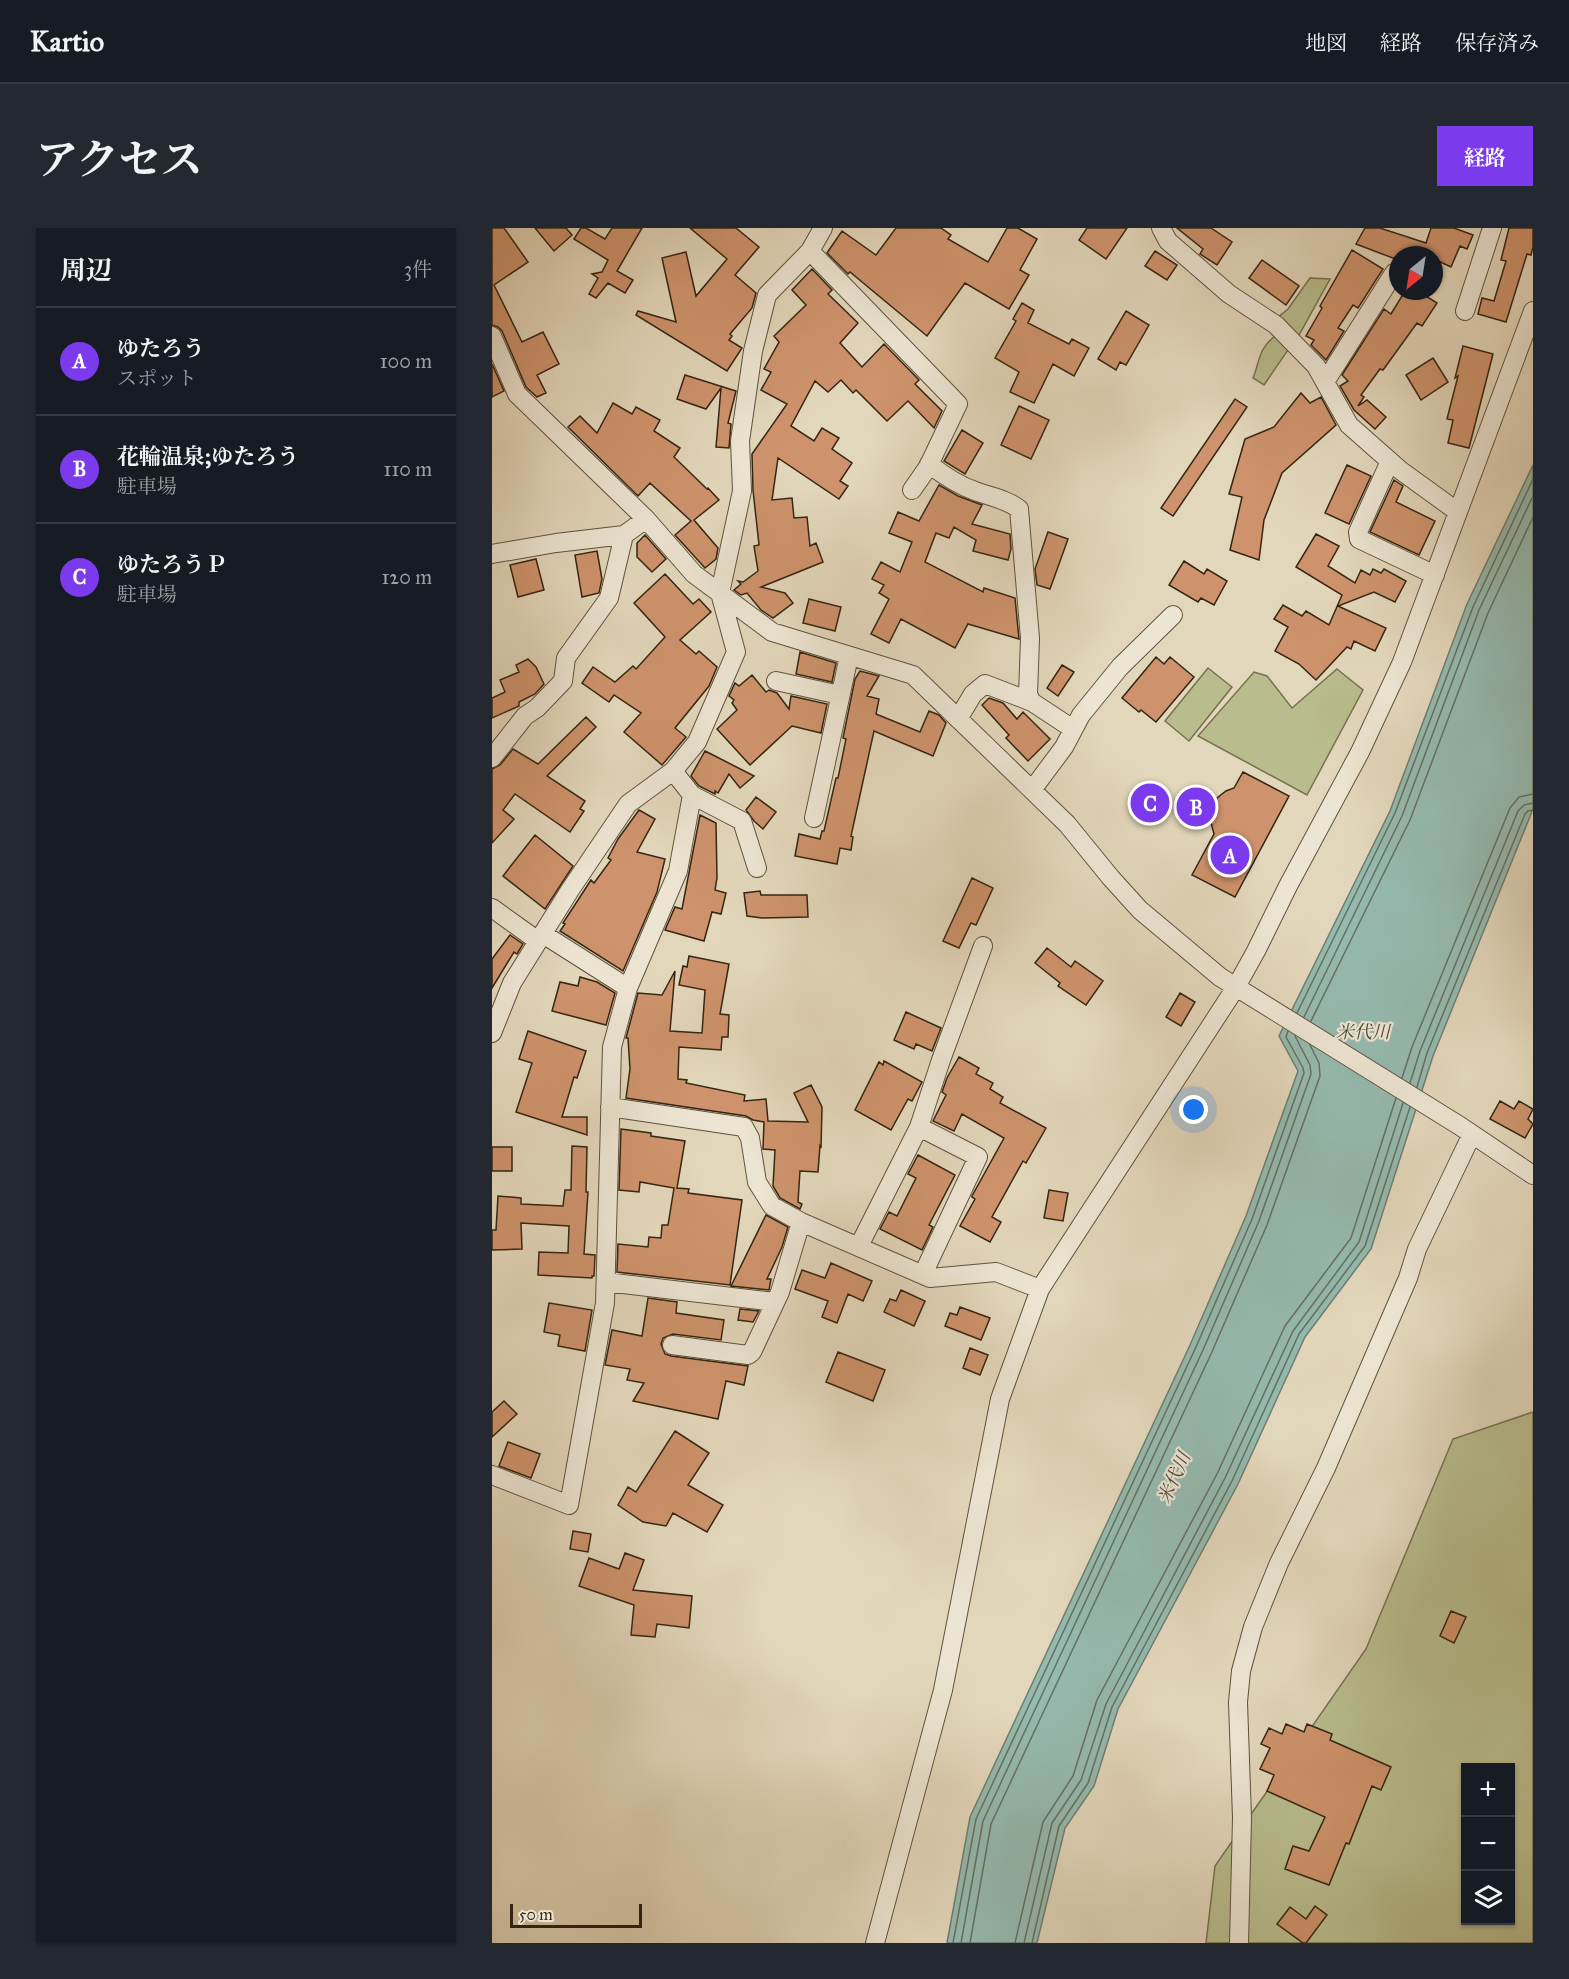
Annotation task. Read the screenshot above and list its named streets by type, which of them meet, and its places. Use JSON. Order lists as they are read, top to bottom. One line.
{"water":["米代川"],"scale_bar":"50 m","north":"bottom left","page":{"header":"Kartio","nav":["地図","経路","保存済み"],"title":"アクセス","buttons":"経路","heading":["周辺","3件"],"list":[{"mark":"A","name":"ゆたろう","note":"スポット","value":"100 m"},{"mark":"B","name":"花輪温泉;ゆたろう","note":"駐車場","value":"110 m"},{"mark":"C","name":"ゆたろうＰ","note":"駐車場","value":"120 m"}],"pins":["C","B","A"],"map_buttons":["+","−"],"scale":"50 m"}}
